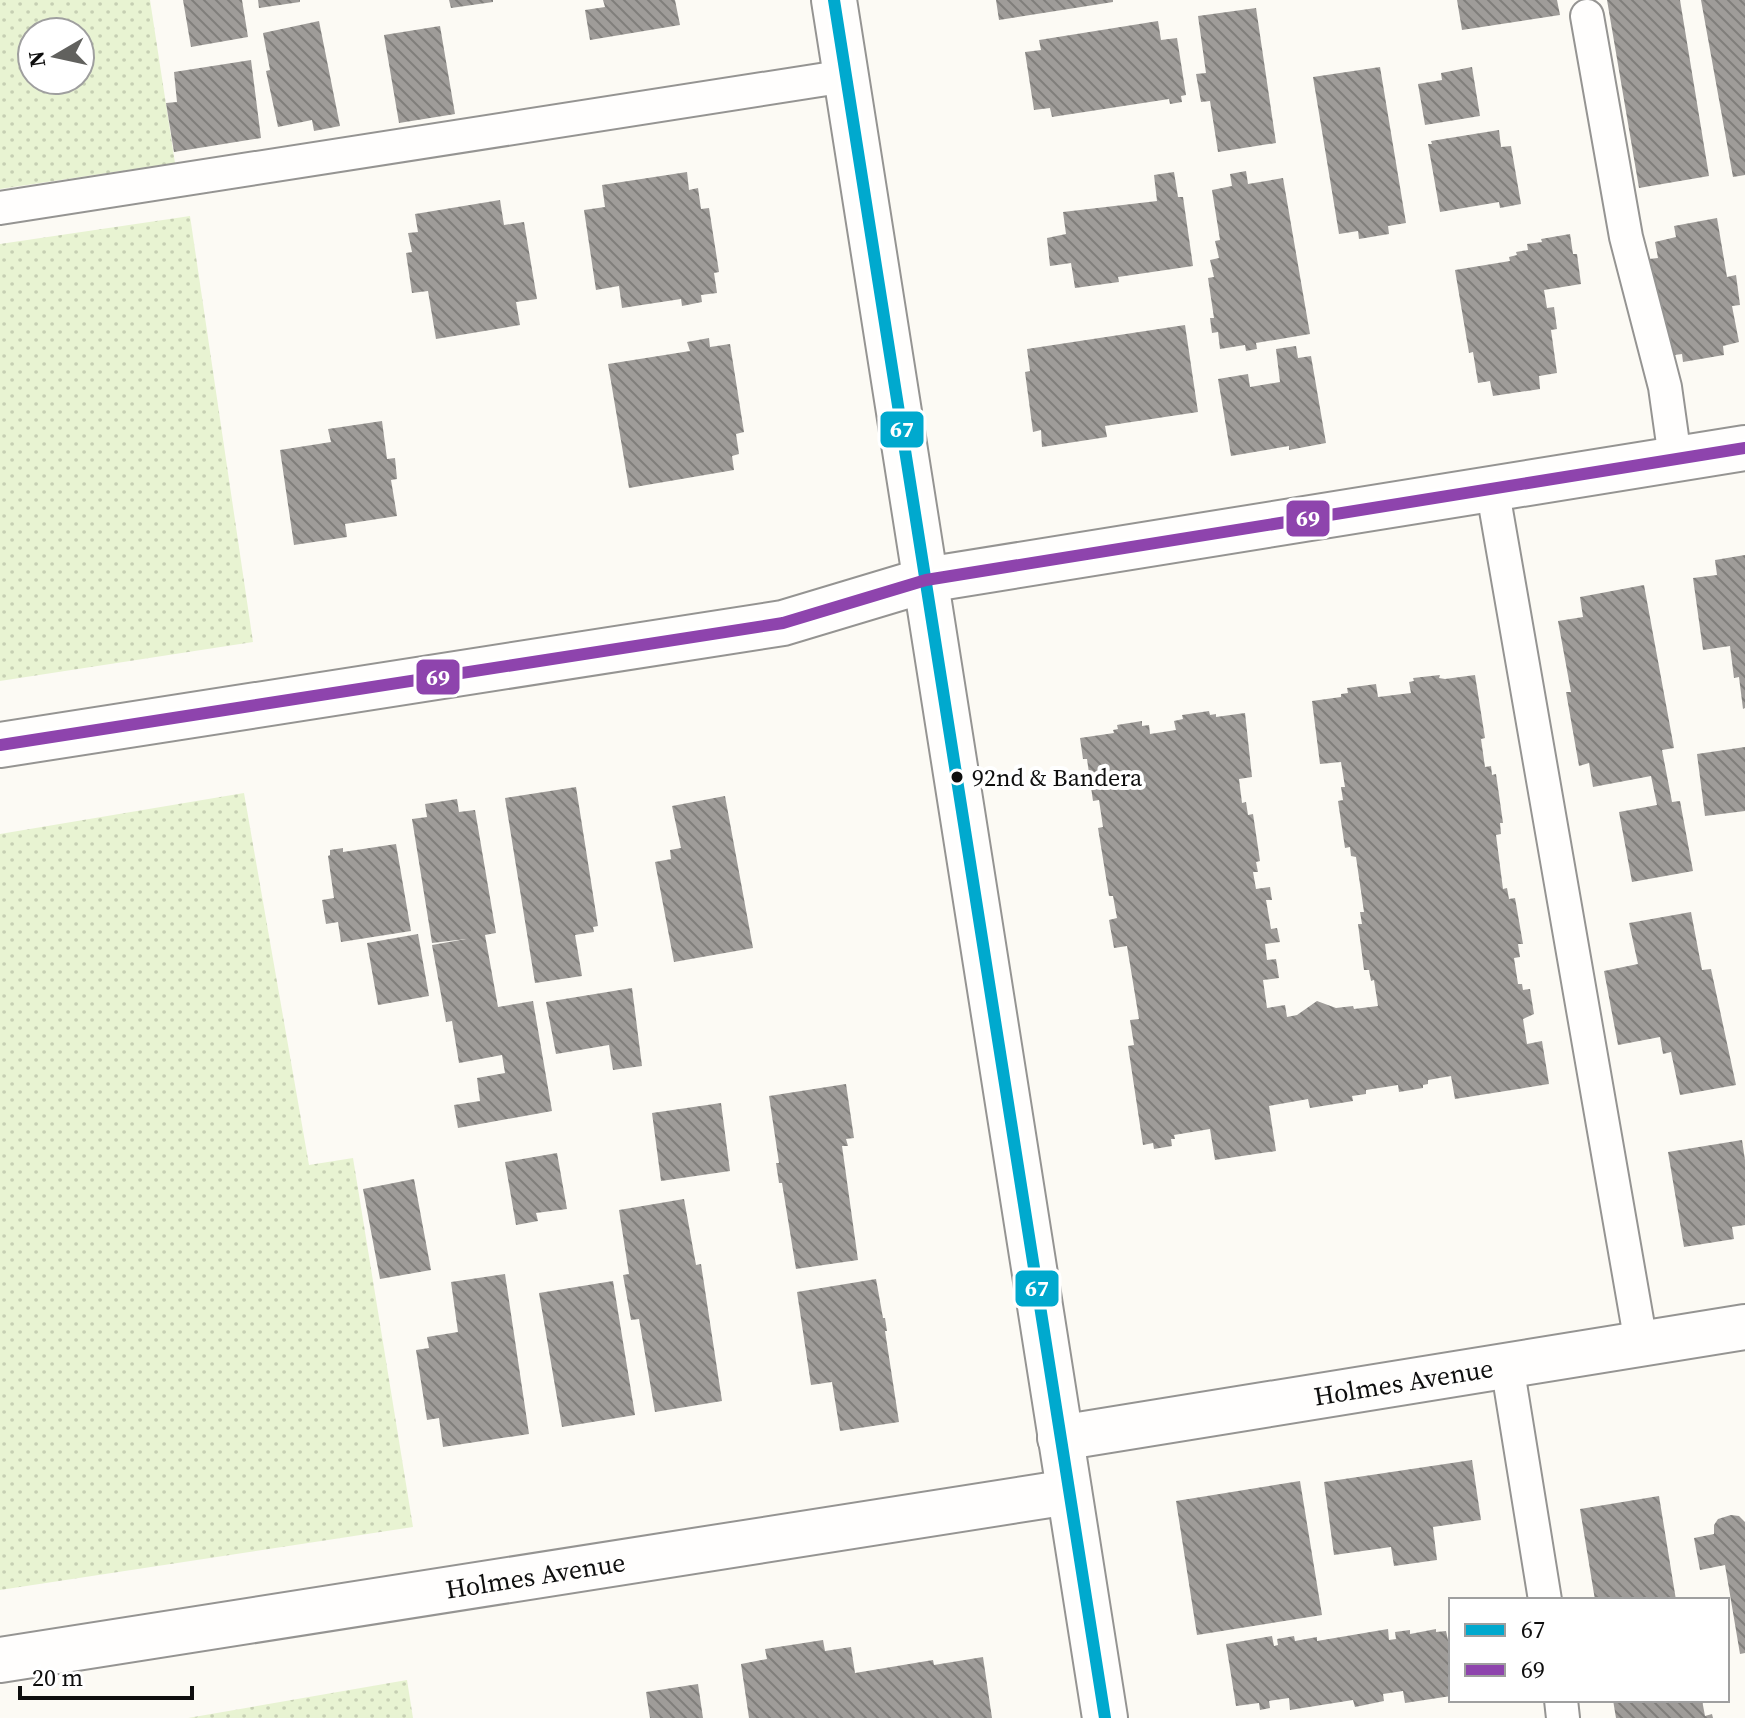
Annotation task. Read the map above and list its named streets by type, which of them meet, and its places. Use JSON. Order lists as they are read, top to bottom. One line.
{"streets":{"street":["Holmes Avenue"]},"places":["92nd & Bandera"],"lines":["transit line 67","transit line 69"],"legend":["67","69"],"scale_bar":"20 m","north":"left"}
